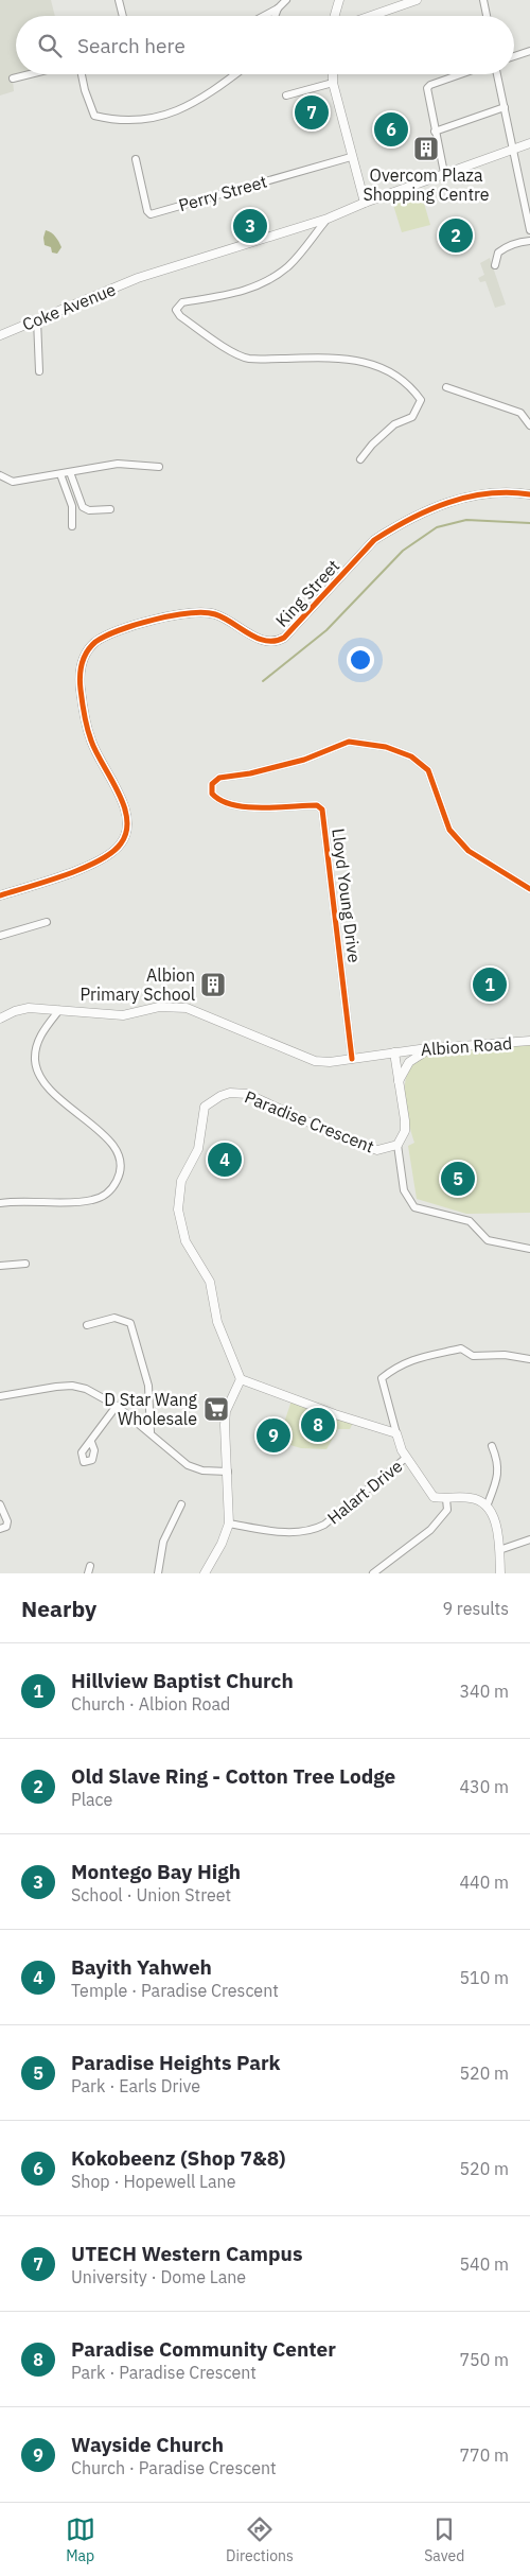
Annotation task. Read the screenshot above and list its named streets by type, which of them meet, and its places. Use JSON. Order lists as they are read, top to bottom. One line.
{"streets":{"street":["Perry Street","Coke Avenue","King Street","Lloyd Young Drive","Albion Road","Paradise Crescent","Halart Drive"]},"crossings":[["Lloyd Young Drive","Albion Road"]],"places":{"building":["Overcom Plaza Shopping Centre","Albion Primary School"],"supermarket":["D Star Wang Wholesale"]},"page":{"search":"Search here","pins":["7","6","3","2","1","4","5","8","9"],"heading":["Nearby","9 results"],"list":[{"mark":"1","name":"Hillview Baptist Church","note":"Church · Albion Road","value":"340 m"},{"mark":"2","name":"Old Slave Ring - Cotton Tree Lodge","note":"Place","value":"430 m"},{"mark":"3","name":"Montego Bay High","note":"School · Union Street","value":"440 m"},{"mark":"4","name":"Bayith Yahweh","note":"Temple · Paradise Crescent","value":"510 m"},{"mark":"5","name":"Paradise Heights Park","note":"Park · Earls Drive","value":"520 m"},{"mark":"6","name":"Kokobeenz (Shop 7&8)","note":"Shop · Hopewell Lane","value":"520 m"},{"mark":"7","name":"UTECH Western Campus","note":"University · Dome Lane","value":"540 m"},{"mark":"8","name":"Paradise Community Center","note":"Park · Paradise Crescent","value":"750 m"},{"mark":"9","name":"Wayside Church","note":"Church · Paradise Crescent","value":"770 m"}],"nav":["Map","Directions","Saved"]}}
